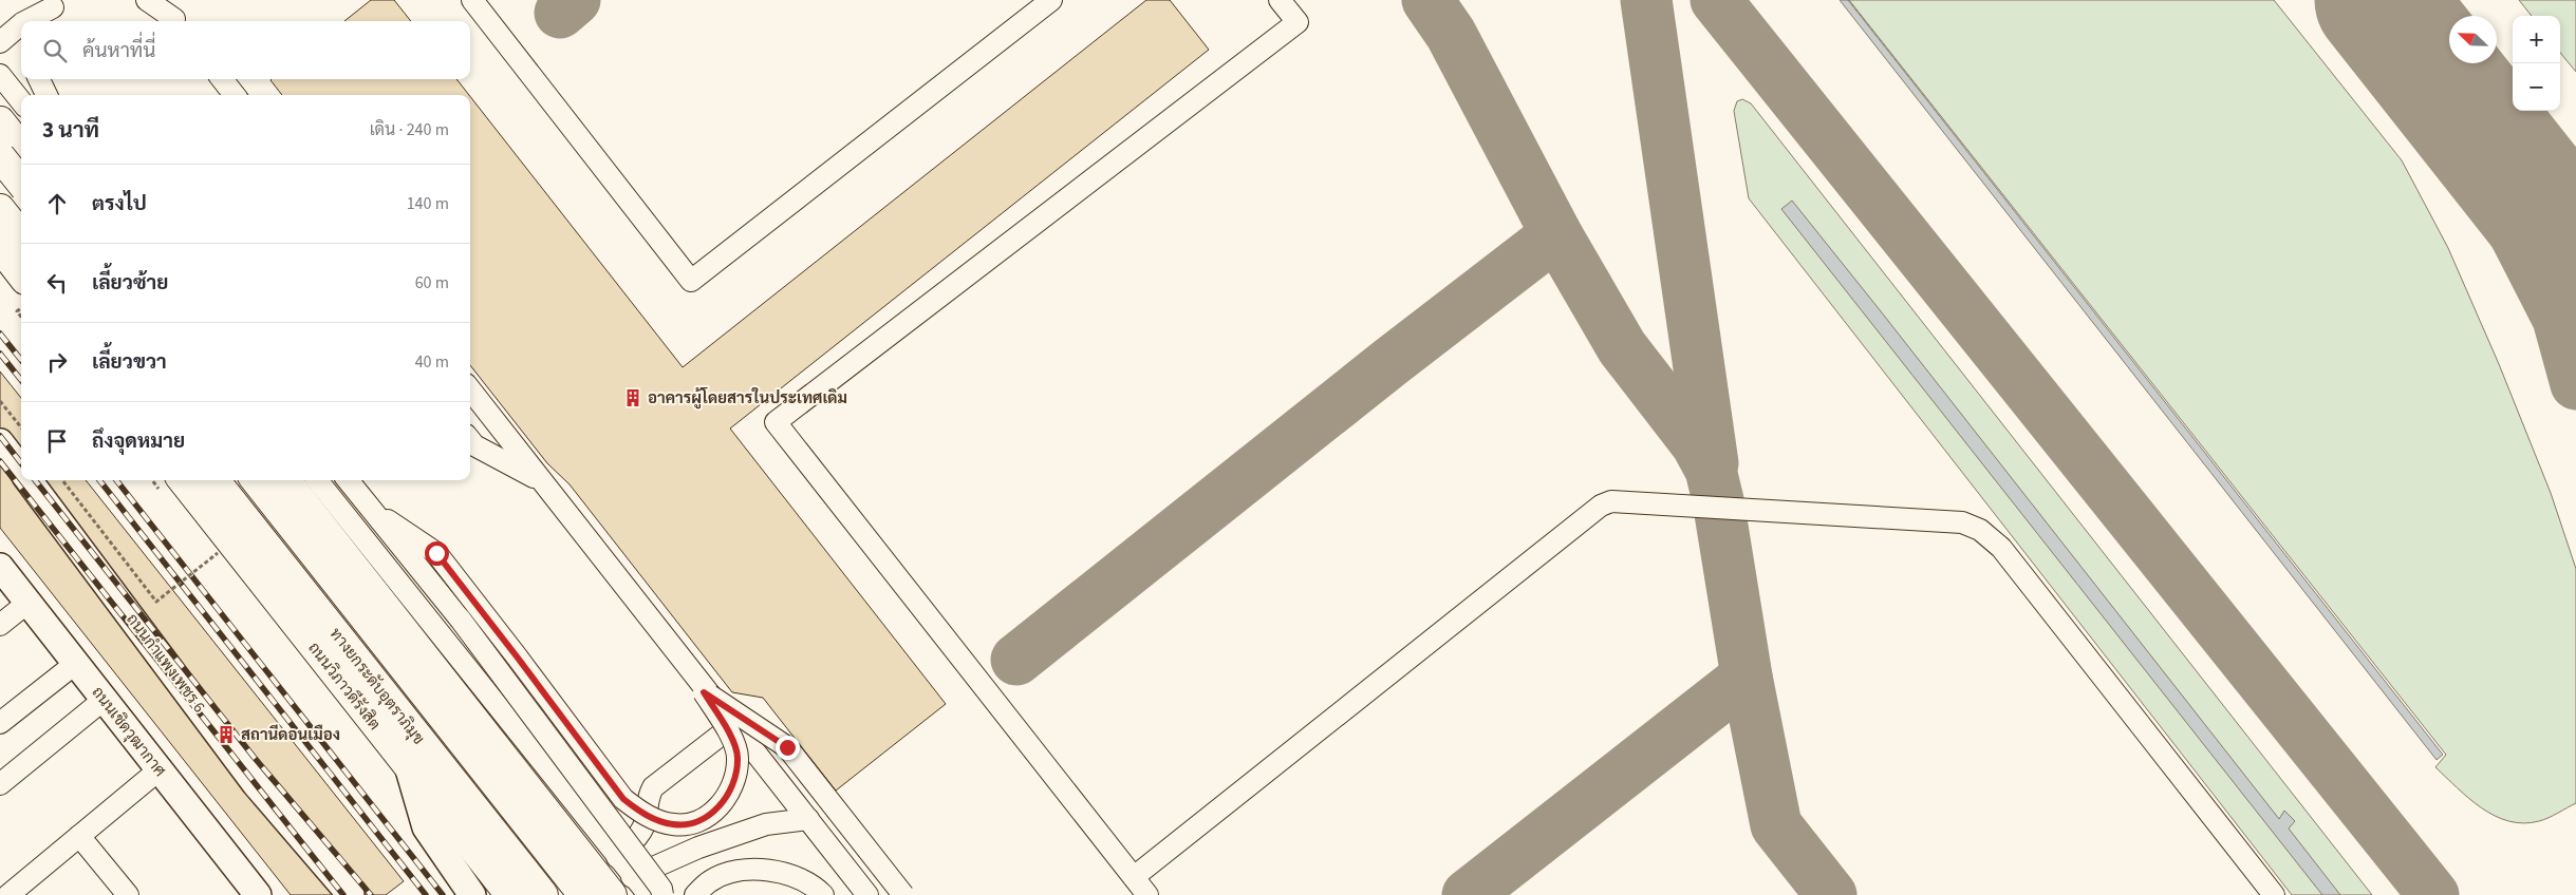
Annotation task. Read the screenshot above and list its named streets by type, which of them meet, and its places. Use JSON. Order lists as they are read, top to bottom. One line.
{"streets":{"highway":["ถนนวิภาวดีรังสิต","ทางยกระดับอุตราภิมุข"],"main road":["ถนนกำแพงเพชร 6","ถนนเชิดวุฒากาศ"]},"places":{"building":["อาคารผู้โดยสารในประเทศเดิม","สถานีดอนเมือง"]},"north":"top left","page":{"map_buttons":["+","−"],"search":"ค้นหาที่นี่","heading":["3 นาที","เดิน · 240 m"],"list":[["ตรงไป","140 m"],["เลี้ยวซ้าย","60 m"],["เลี้ยวขวา","40 m"],"ถึงจุดหมาย"]}}
